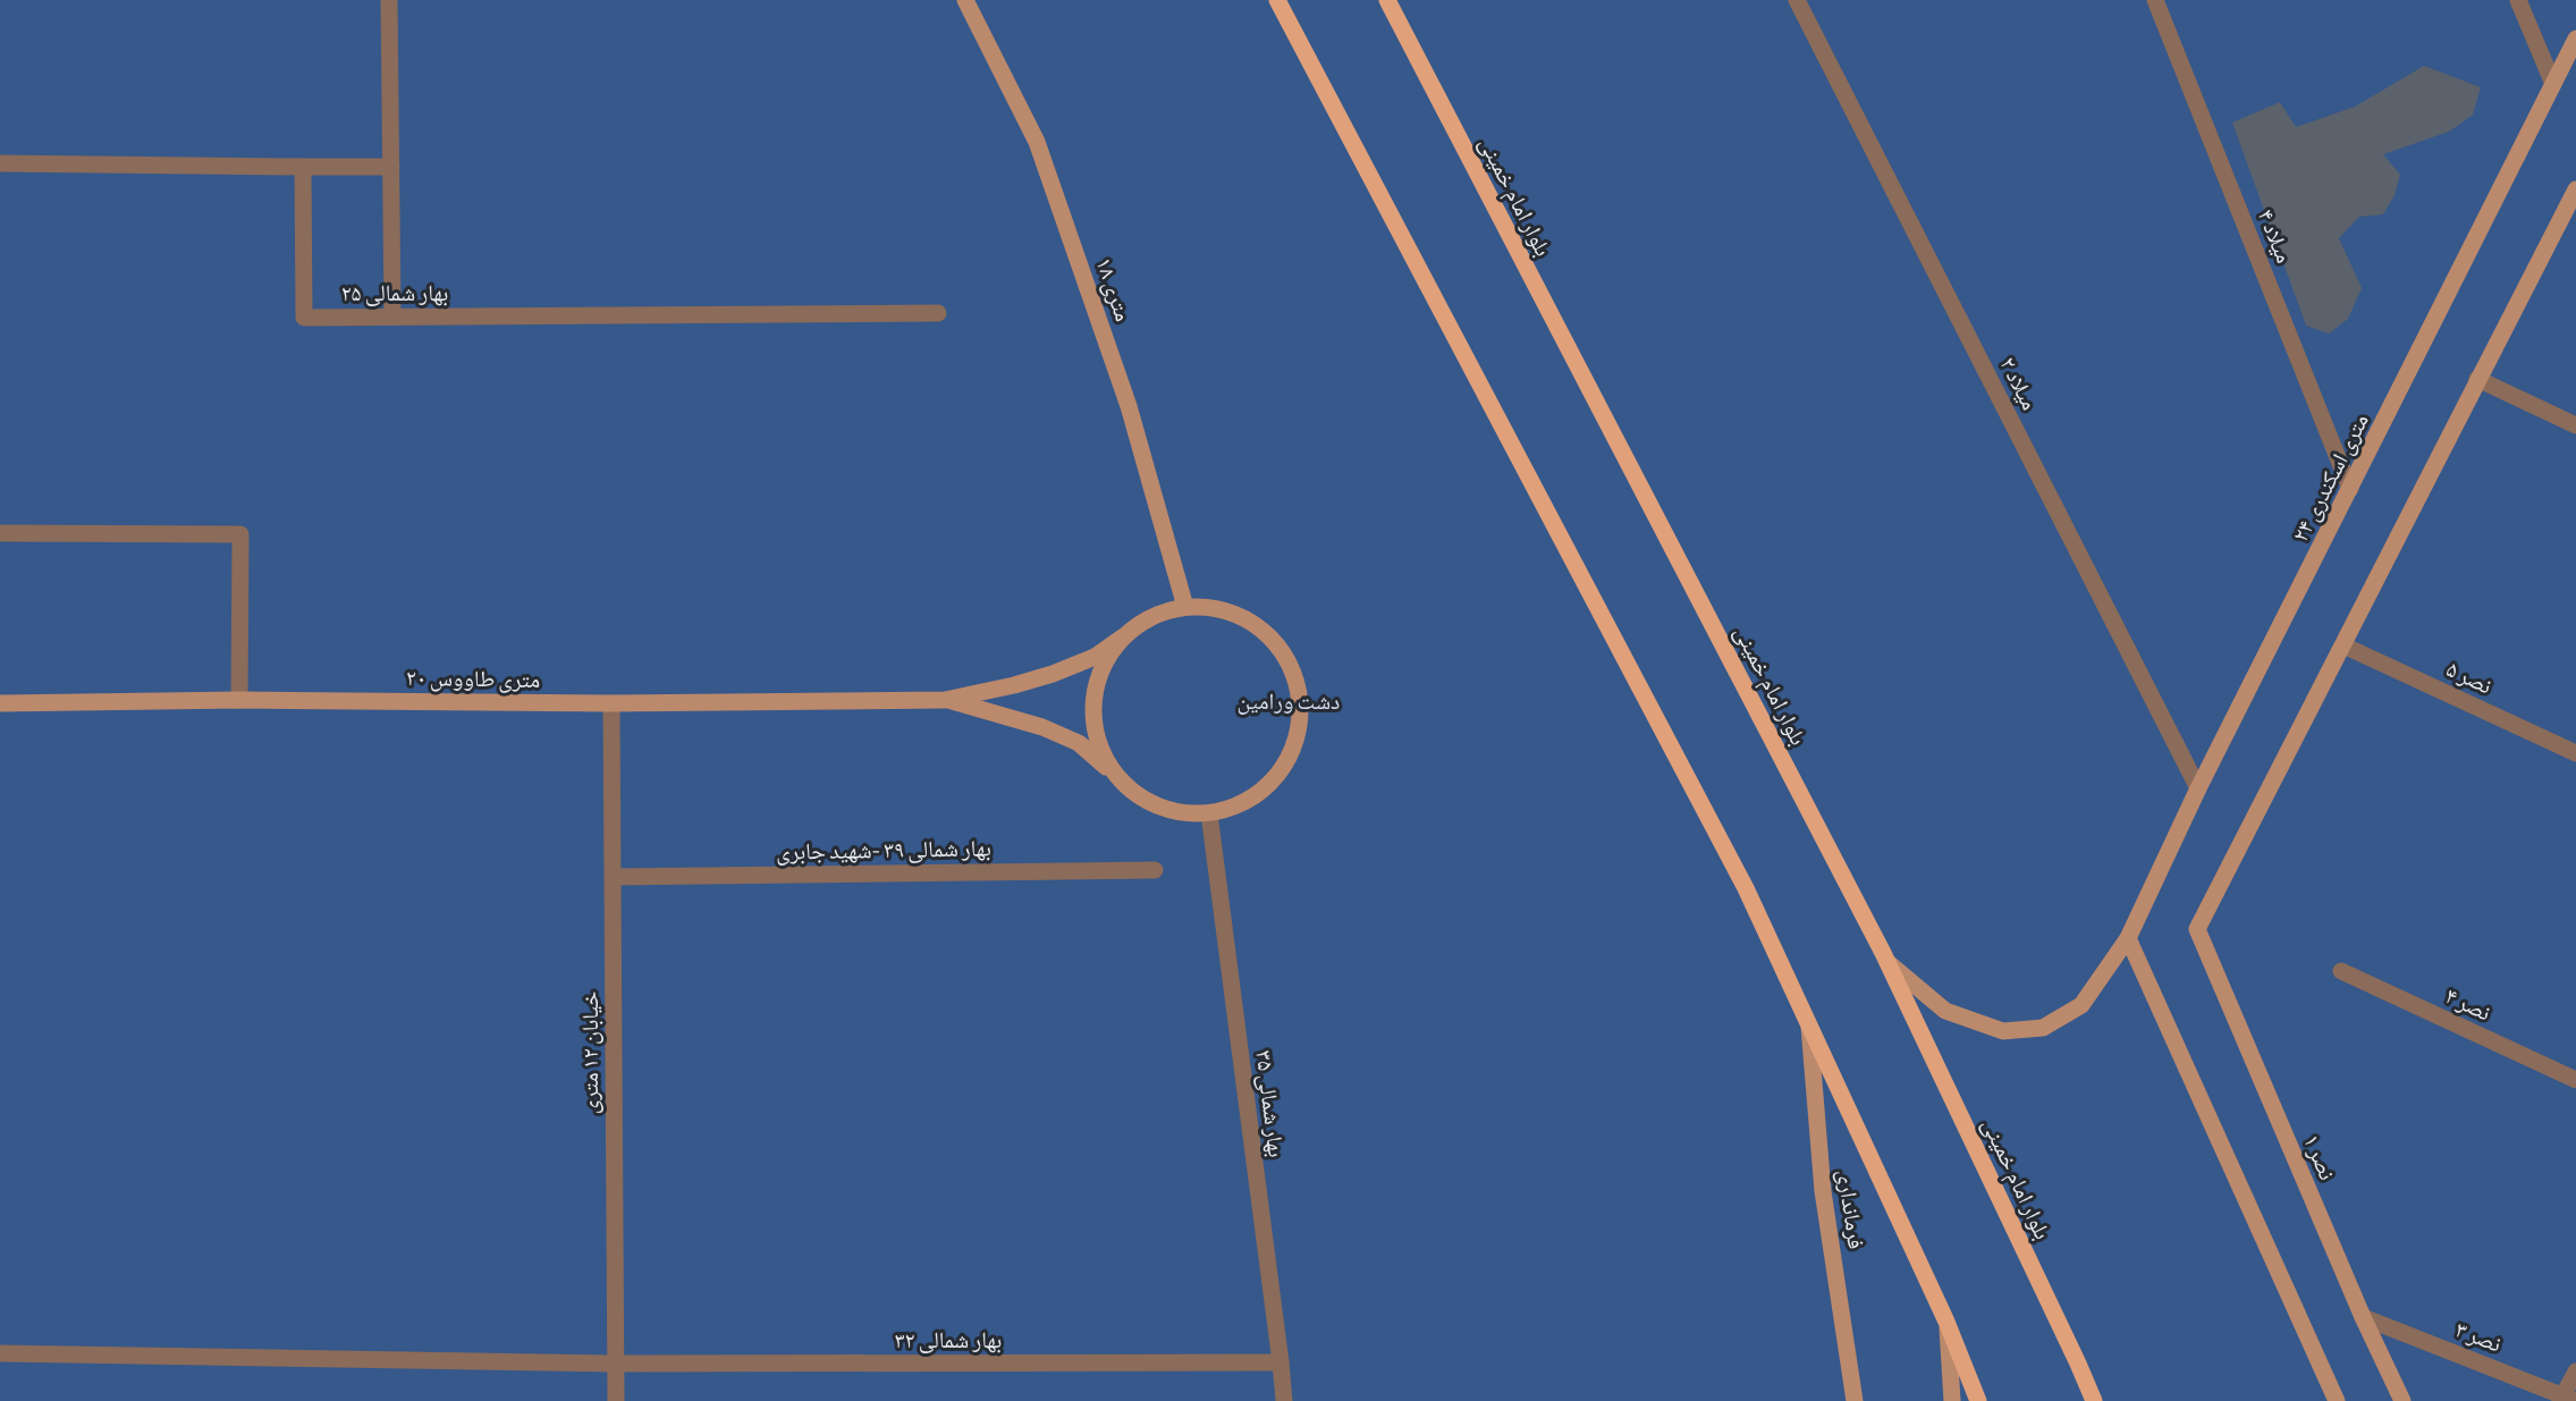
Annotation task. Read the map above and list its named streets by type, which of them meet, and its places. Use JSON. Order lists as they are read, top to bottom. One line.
{"streets":{"main road":["بلوار امام خمینی"],"street":["میلاد ۴","۱۸ متری","بهار شمالی ۲۵","میلاد ۲","۲۴ متری اسکندری","نصر ۵","۲۰ متری طاووس","بهار شمالی ۳۹ -شهید جابری","نصر ۴","خیابان ۱۲ متری","بهار شمالی ۳۵","نصر ۱","فرمانداری","نصر ۳","بهار شمالی ۳۲"]},"crossings":[["بلوار امام خمینی","۲۴ متری اسکندری"],["میلاد ۴","۲۴ متری اسکندری"],["۱۸ متری","۲۰ متری طاووس"],["۱۸ متری","بهار شمالی ۳۵"],["میلاد ۲","۲۴ متری اسکندری"],["نصر ۵","نصر ۱"],["۲۰ متری طاووس","خیابان ۱۲ متری"],["۲۰ متری طاووس","بهار شمالی ۳۵"],["بهار شمالی ۳۹ -شهید جابری","خیابان ۱۲ متری"],["خیابان ۱۲ متری","بهار شمالی ۳۲"],["بهار شمالی ۳۵","بهار شمالی ۳۲"],["نصر ۱","نصر ۳"]],"parks":["دشت ورامین"]}
